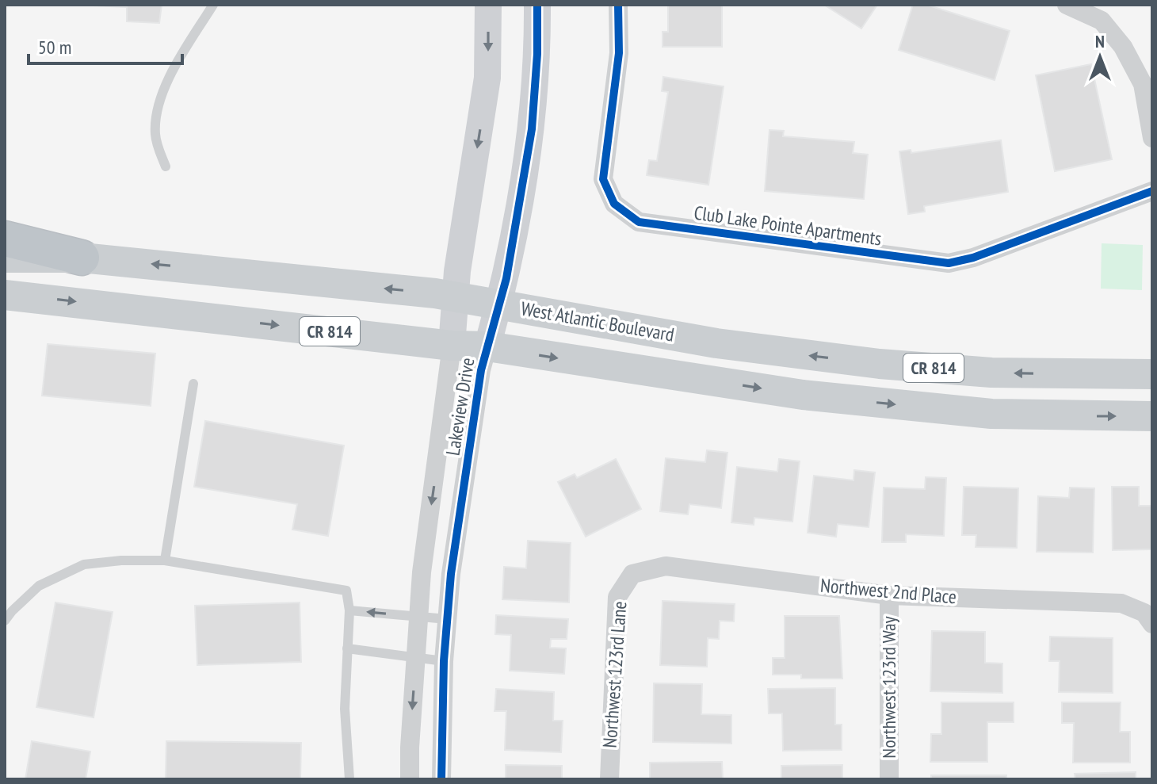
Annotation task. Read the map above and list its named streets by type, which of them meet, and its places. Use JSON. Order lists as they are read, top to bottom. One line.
{"streets":{"main road":["West Atlantic Boulevard","CR 814"],"street":["Club Lake Pointe Apartments","Lakeview Drive","Northwest 2nd Place","Northwest 123rd Lane","Northwest 123rd Way"]},"crossings":[["West Atlantic Boulevard","Lakeview Drive"],["Northwest 2nd Place","Northwest 123rd Lane"],["Northwest 2nd Place","Northwest 123rd Way"]],"scale_bar":"50 m","north":"top"}
